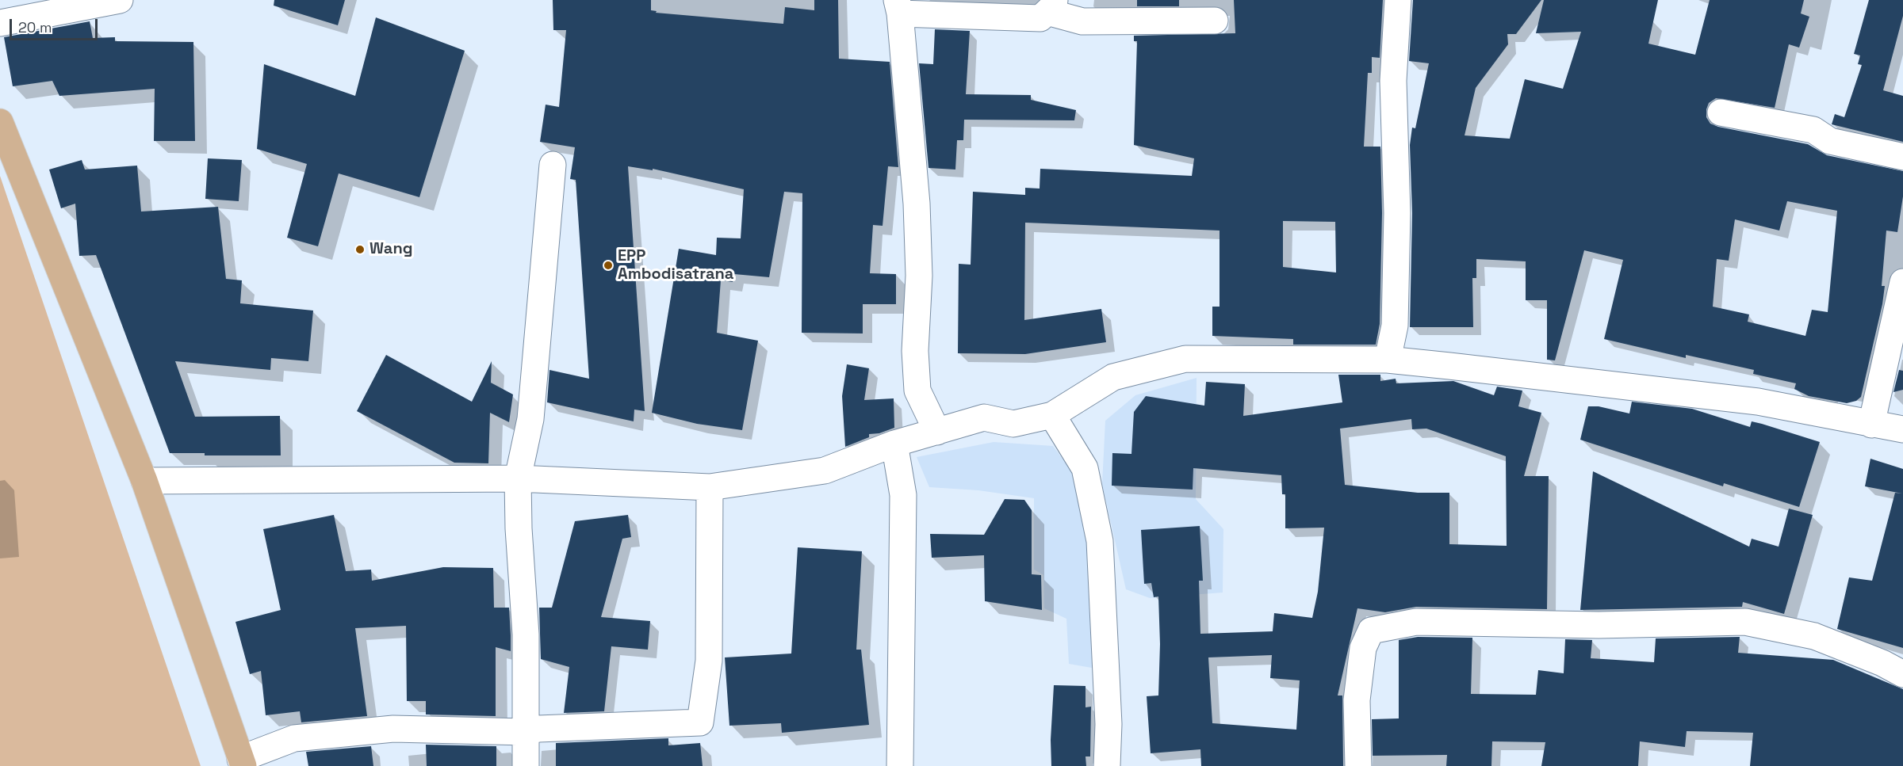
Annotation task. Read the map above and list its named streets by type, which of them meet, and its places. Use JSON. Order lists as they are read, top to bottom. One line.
{"places":["Wang","EPP Ambodisatrana"],"scale_bar":"20 m"}
